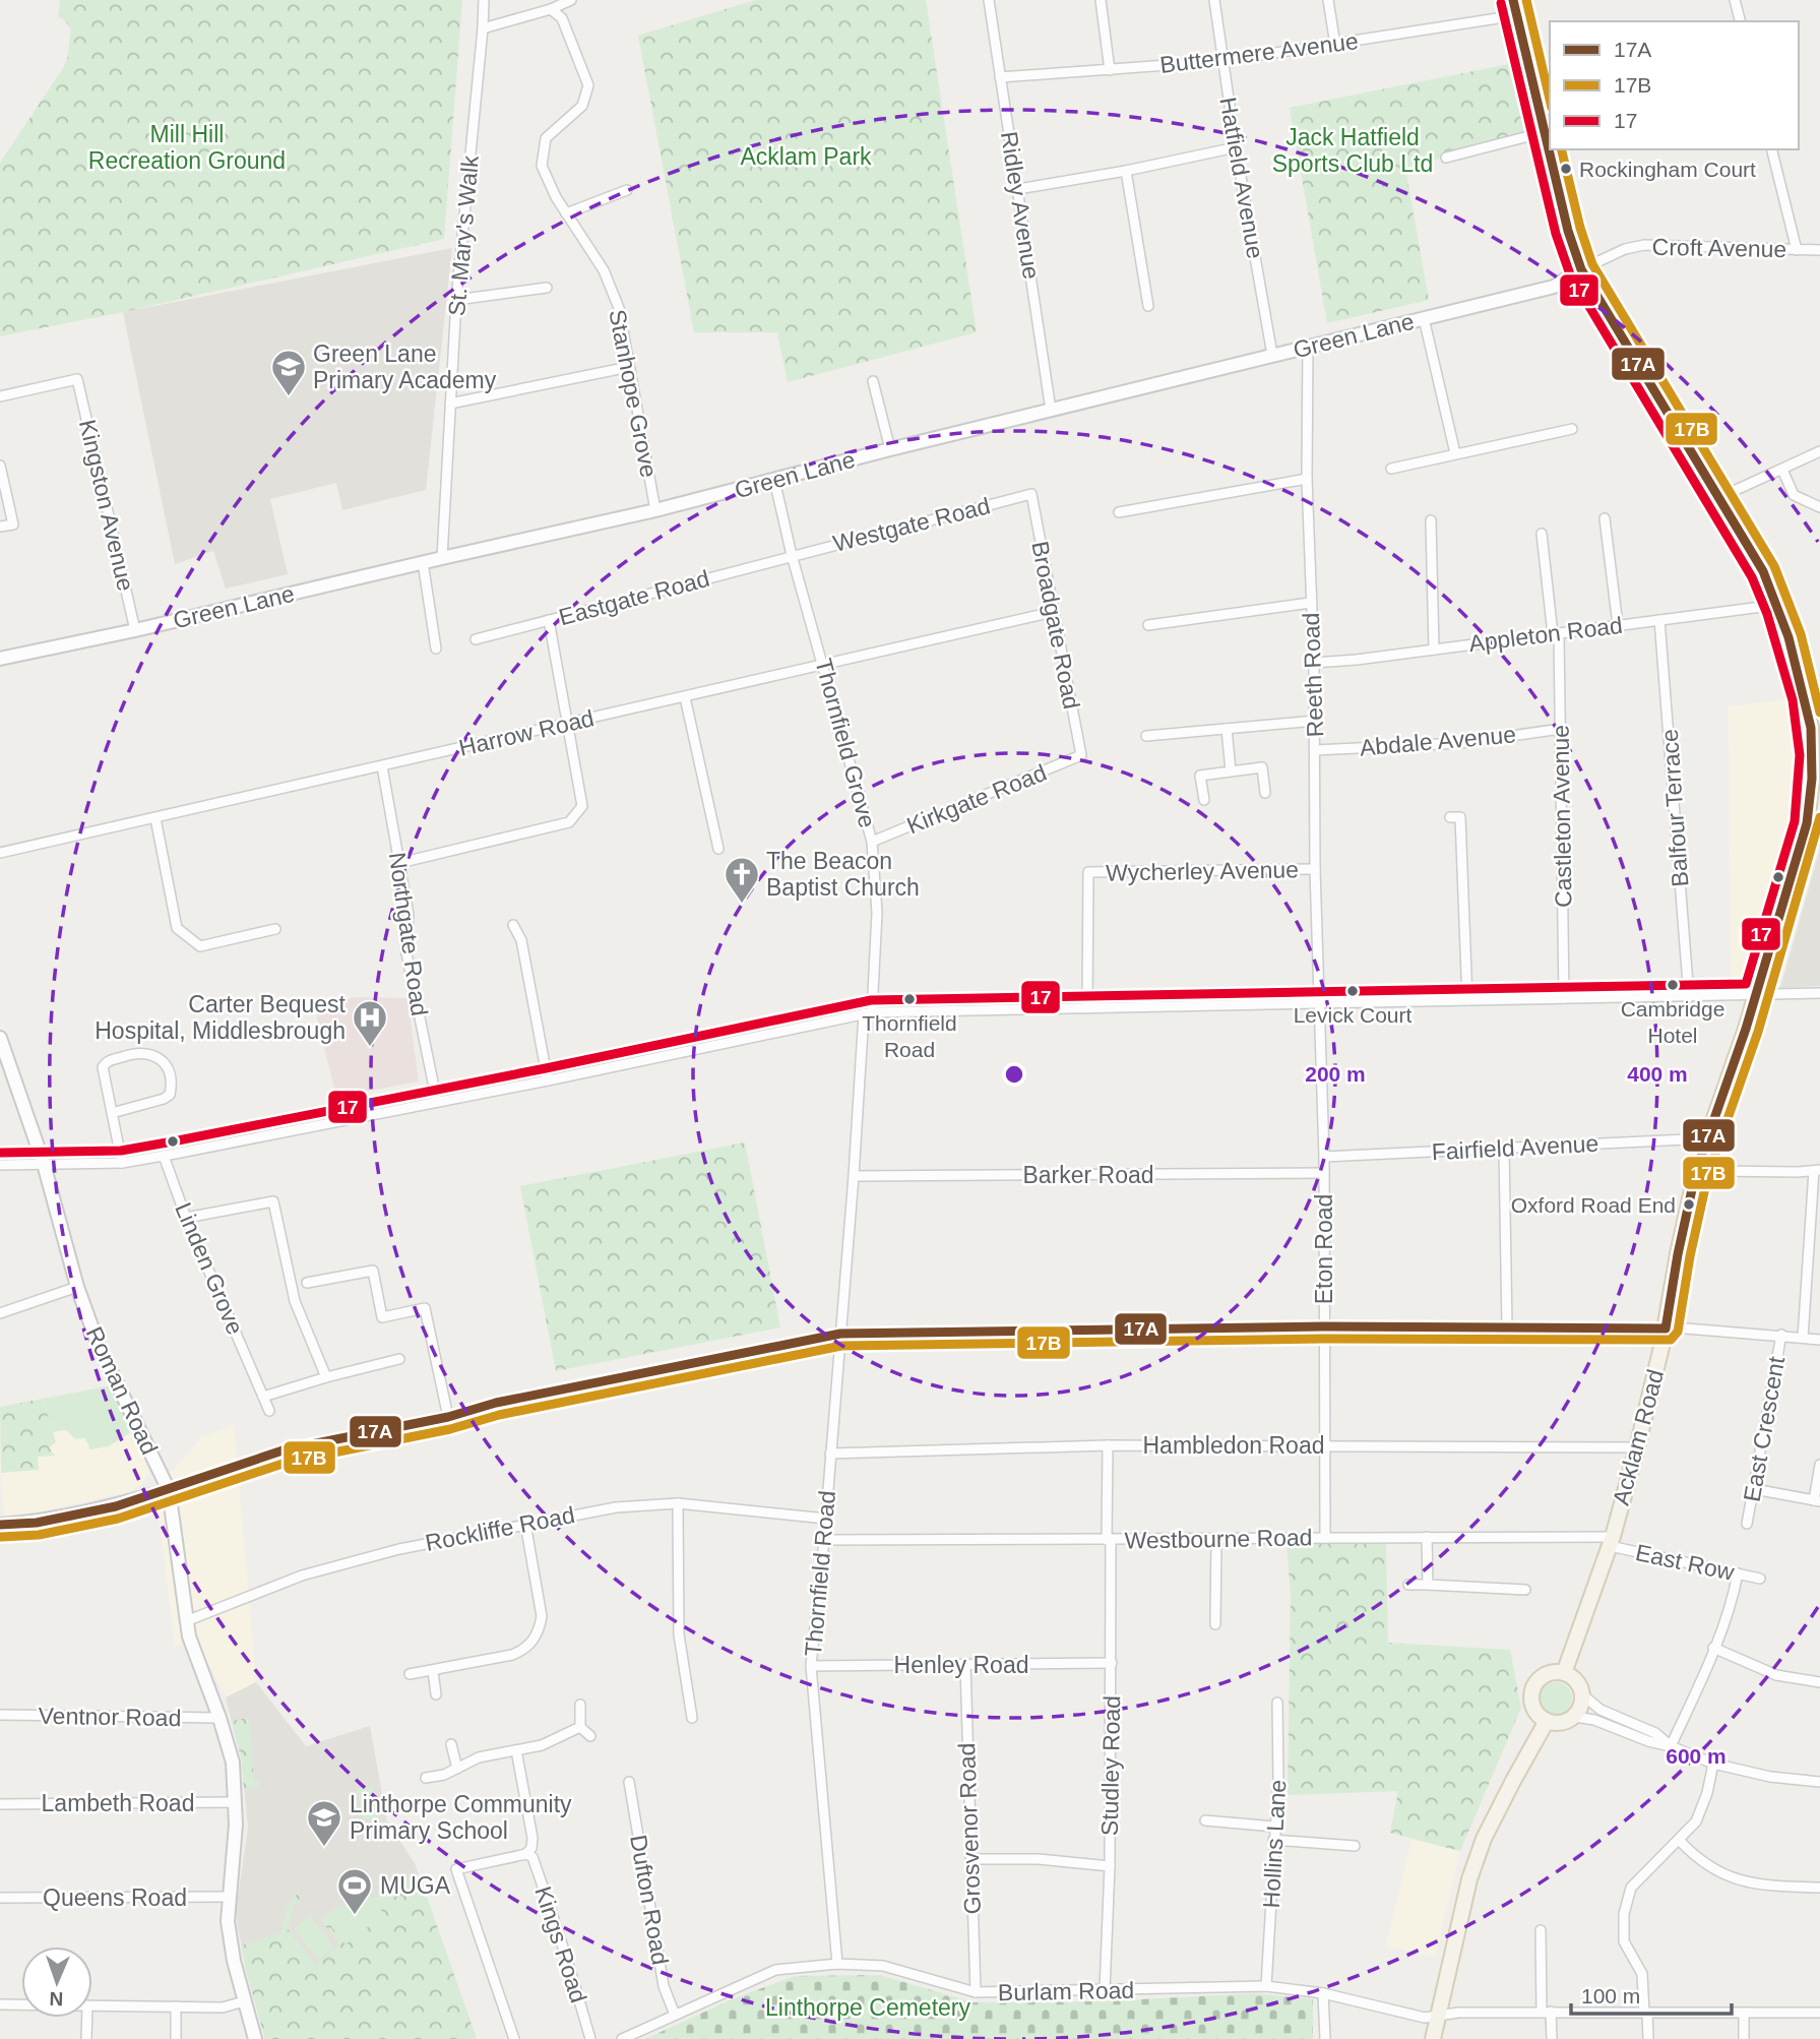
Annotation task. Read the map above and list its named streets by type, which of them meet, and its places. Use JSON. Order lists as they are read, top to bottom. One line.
{"streets":{"main road":["Acklam Road"],"street":["Buttermere Avenue","Hatfield Avenue","Ridley Avenue","St. Mary's Walk","Croft Avenue","Green Lane","Stanhope Grove","Kingston Avenue","Westgate Road","Eastgate Road","Broadgate Road","Appleton Road","Reeth Road","Harrow Road","Abdale Avenue","Thornfield Grove","Kirkgate Road","Balfour Terrace","Castleton Avenue","Wycherley Avenue","Northgate Road","Fairfield Avenue","Barker Road","Eton Road","Linden Grove","Roman Road","East Crescent","Hambledon Road","Rockliffe Road","Westbourne Road","East Row","Thornfield Road","Henley Road","Ventnor Road","Studley Road","Lambeth Road","Grosvenor Road","Hollins Lane","Queens Road","Dufton Road","Kings Road","Burlam Road"]},"crossings":[["Buttermere Avenue","Hatfield Avenue"],["Buttermere Avenue","Ridley Avenue"],["Buttermere Avenue","Acklam Road"],["Hatfield Avenue","Green Lane"],["Ridley Avenue","Green Lane"],["St. Mary's Walk","Green Lane"],["Croft Avenue","Green Lane"],["Croft Avenue","Acklam Road"],["Green Lane","Stanhope Grove"],["Green Lane","Kingston Avenue"],["Green Lane","Reeth Road"],["Green Lane","Thornfield Grove"],["Green Lane","Acklam Road"],["Westgate Road","Eastgate Road"],["Westgate Road","Broadgate Road"],["Westgate Road","Thornfield Grove"],["Eastgate Road","Thornfield Grove"],["Broadgate Road","Harrow Road"],["Broadgate Road","Kirkgate Road"],["Appleton Road","Reeth Road"],["Appleton Road","Balfour Terrace"],["Appleton Road","Castleton Avenue"],["Appleton Road","Acklam Road"],["Reeth Road","Abdale Avenue"],["Reeth Road","Wycherley Avenue"],["Reeth Road","Eton Road"],["Harrow Road","Thornfield Grove"],["Harrow Road","Northgate Road"],["Abdale Avenue","Castleton Avenue"],["Thornfield Grove","Kirkgate Road"],["Thornfield Grove","Thornfield Road"],["Fairfield Avenue","Eton Road"],["Fairfield Avenue","Acklam Road"],["Barker Road","Eton Road"],["Barker Road","Thornfield Road"],["Eton Road","Hambledon Road"],["Eton Road","Westbourne Road"],["Roman Road","Rockliffe Road"],["Roman Road","Ventnor Road"],["Roman Road","Lambeth Road"],["Roman Road","Queens Road"],["Acklam Road","Hambledon Road"],["Acklam Road","Westbourne Road"],["Acklam Road","East Row"],["Hambledon Road","Thornfield Road"],["Hambledon Road","Studley Road"],["Rockliffe Road","Thornfield Road"],["Westbourne Road","East Row"],["Westbourne Road","Thornfield Road"],["Westbourne Road","Studley Road"],["Thornfield Road","Henley Road"],["Thornfield Road","Burlam Road"],["Henley Road","Studley Road"],["Henley Road","Grosvenor Road"],["Studley Road","Burlam Road"],["Grosvenor Road","Burlam Road"],["Hollins Lane","Burlam Road"],["Dufton Road","Burlam Road"]],"parks":["Mill Hill Recreation Ground","Jack Hatfield Sports Club Ltd","Acklam Park","Linthorpe Cemetery"],"places":{"other":["Rockingham Court","Cambridge Hotel","Levick Court","Thornfield Road","Oxford Road End"],"school or university":["Green Lane Primary Academy","Linthorpe Community Primary School"],"church":["The Beacon Baptist Church"],"hospital":["Carter Bequest Hospital, Middlesbrough"],"sports":["MUGA"]},"lines":["transit line 17A","transit line 17B","transit line 17"],"legend":["17A","17B","17"],"scale_bar":"100 m","north":"bottom","rings":["200 m","400 m","600 m"]}
